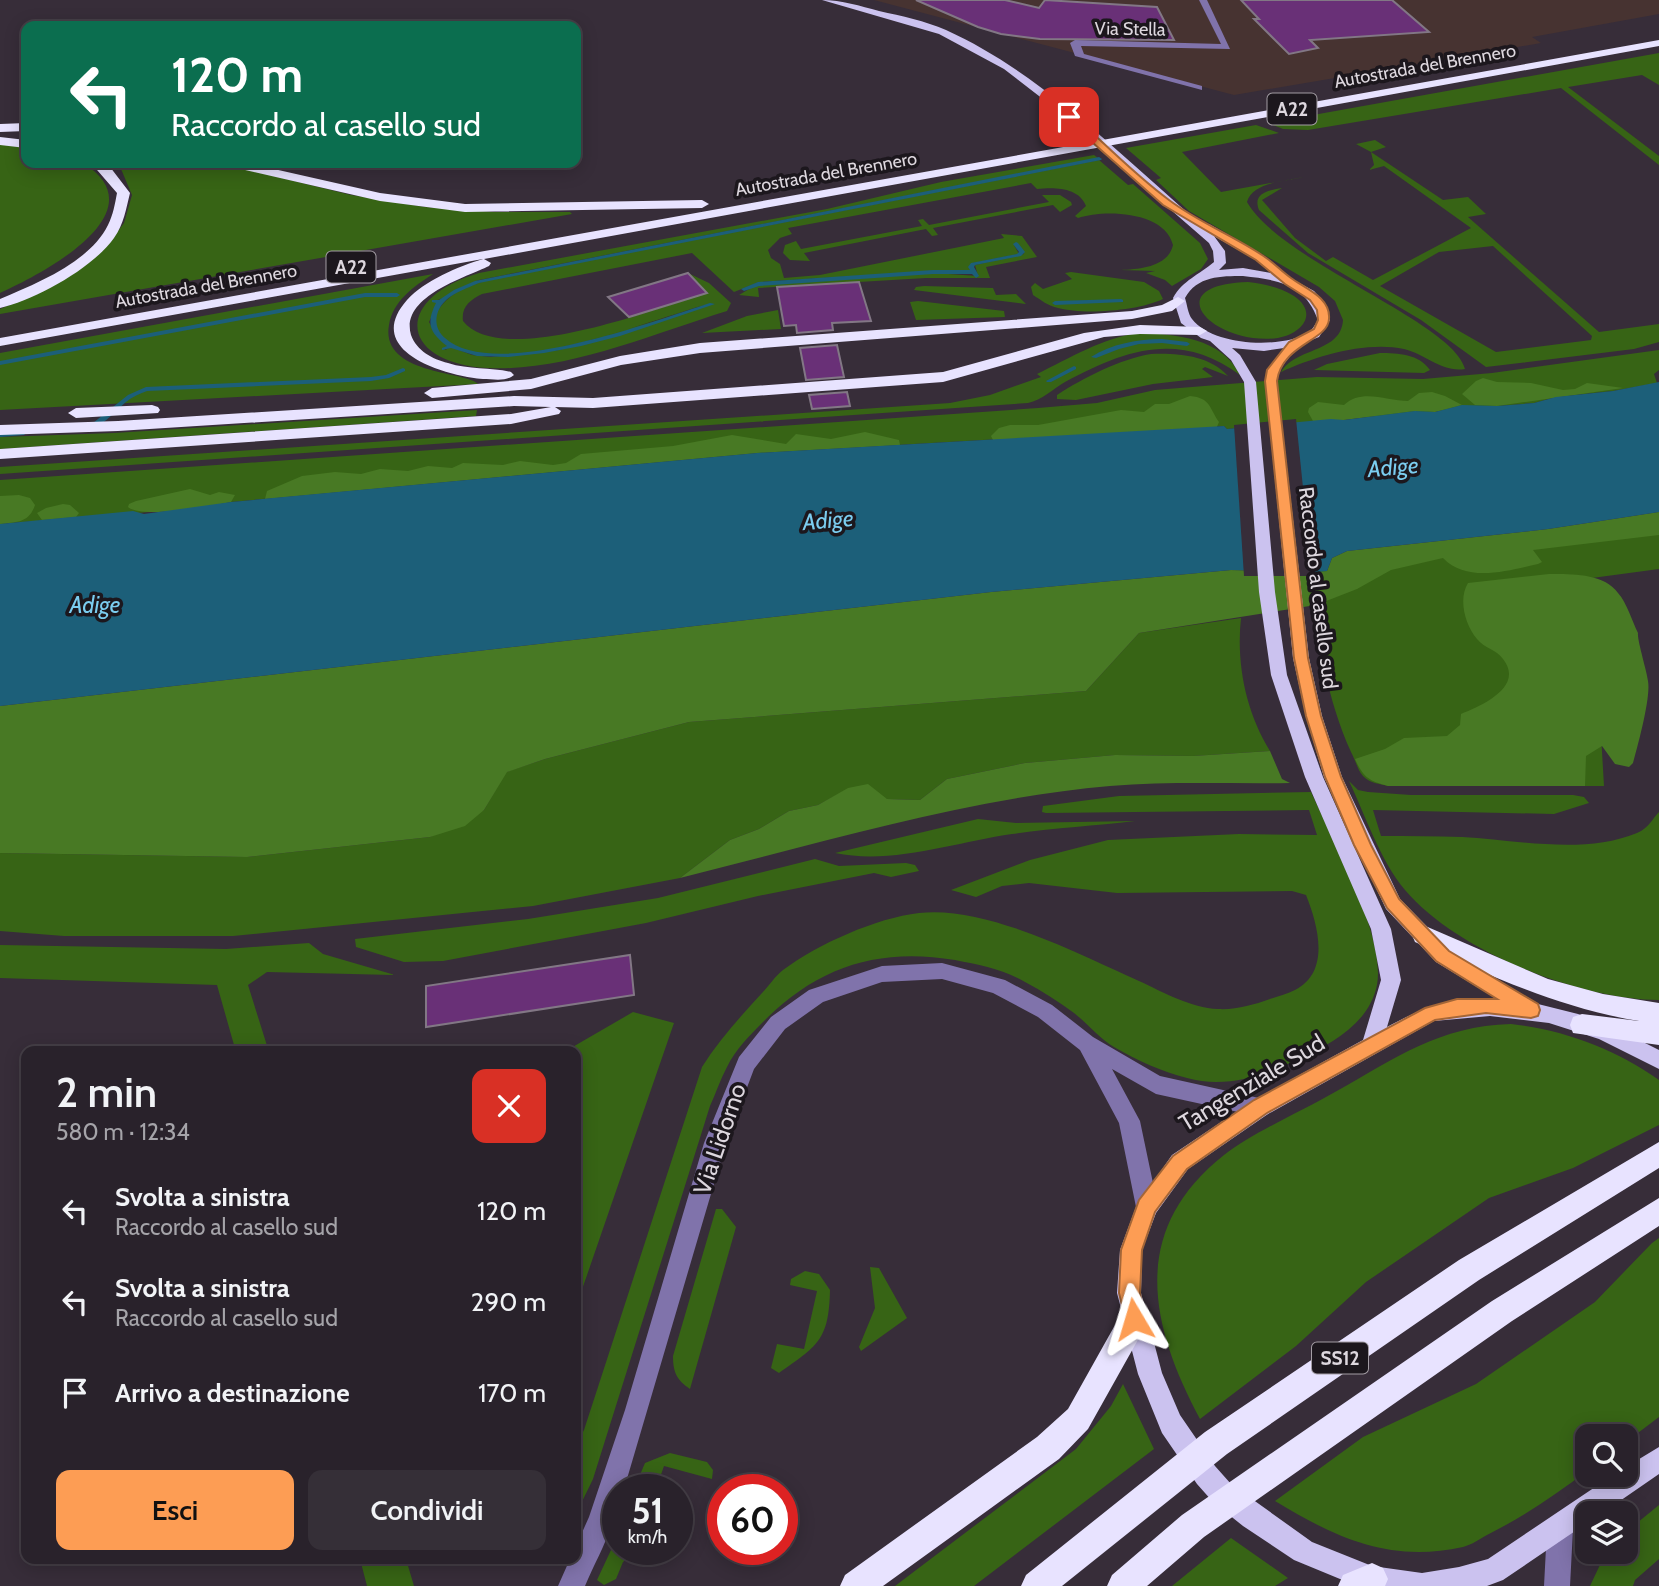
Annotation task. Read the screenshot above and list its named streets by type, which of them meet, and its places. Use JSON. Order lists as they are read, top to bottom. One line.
{"streets":{"highway":["Autostrada del Brennero","A22","SS12"],"main road":["Raccordo al casello sud","Tangenziale Sud"],"street":["Via Stella","Via Lidorno"]},"crossings":[["Raccordo al casello sud","Tangenziale Sud"],["Tangenziale Sud","Via Lidorno"]],"water":["Adige"],"page":{"turn":["120 m","Raccordo al casello sud"],"heading":["2 min","580 m · 12:34"],"list":[{"name":"Svolta a sinistra","note":"Raccordo al casello sud","value":"120 m"},{"name":"Svolta a sinistra","note":"Raccordo al casello sud","value":"290 m"},{"name":"Arrivo a destinazione","value":"170 m"}],"buttons":["Esci","Condividi"],"speed":"51 km/h","limit":"60"}}
